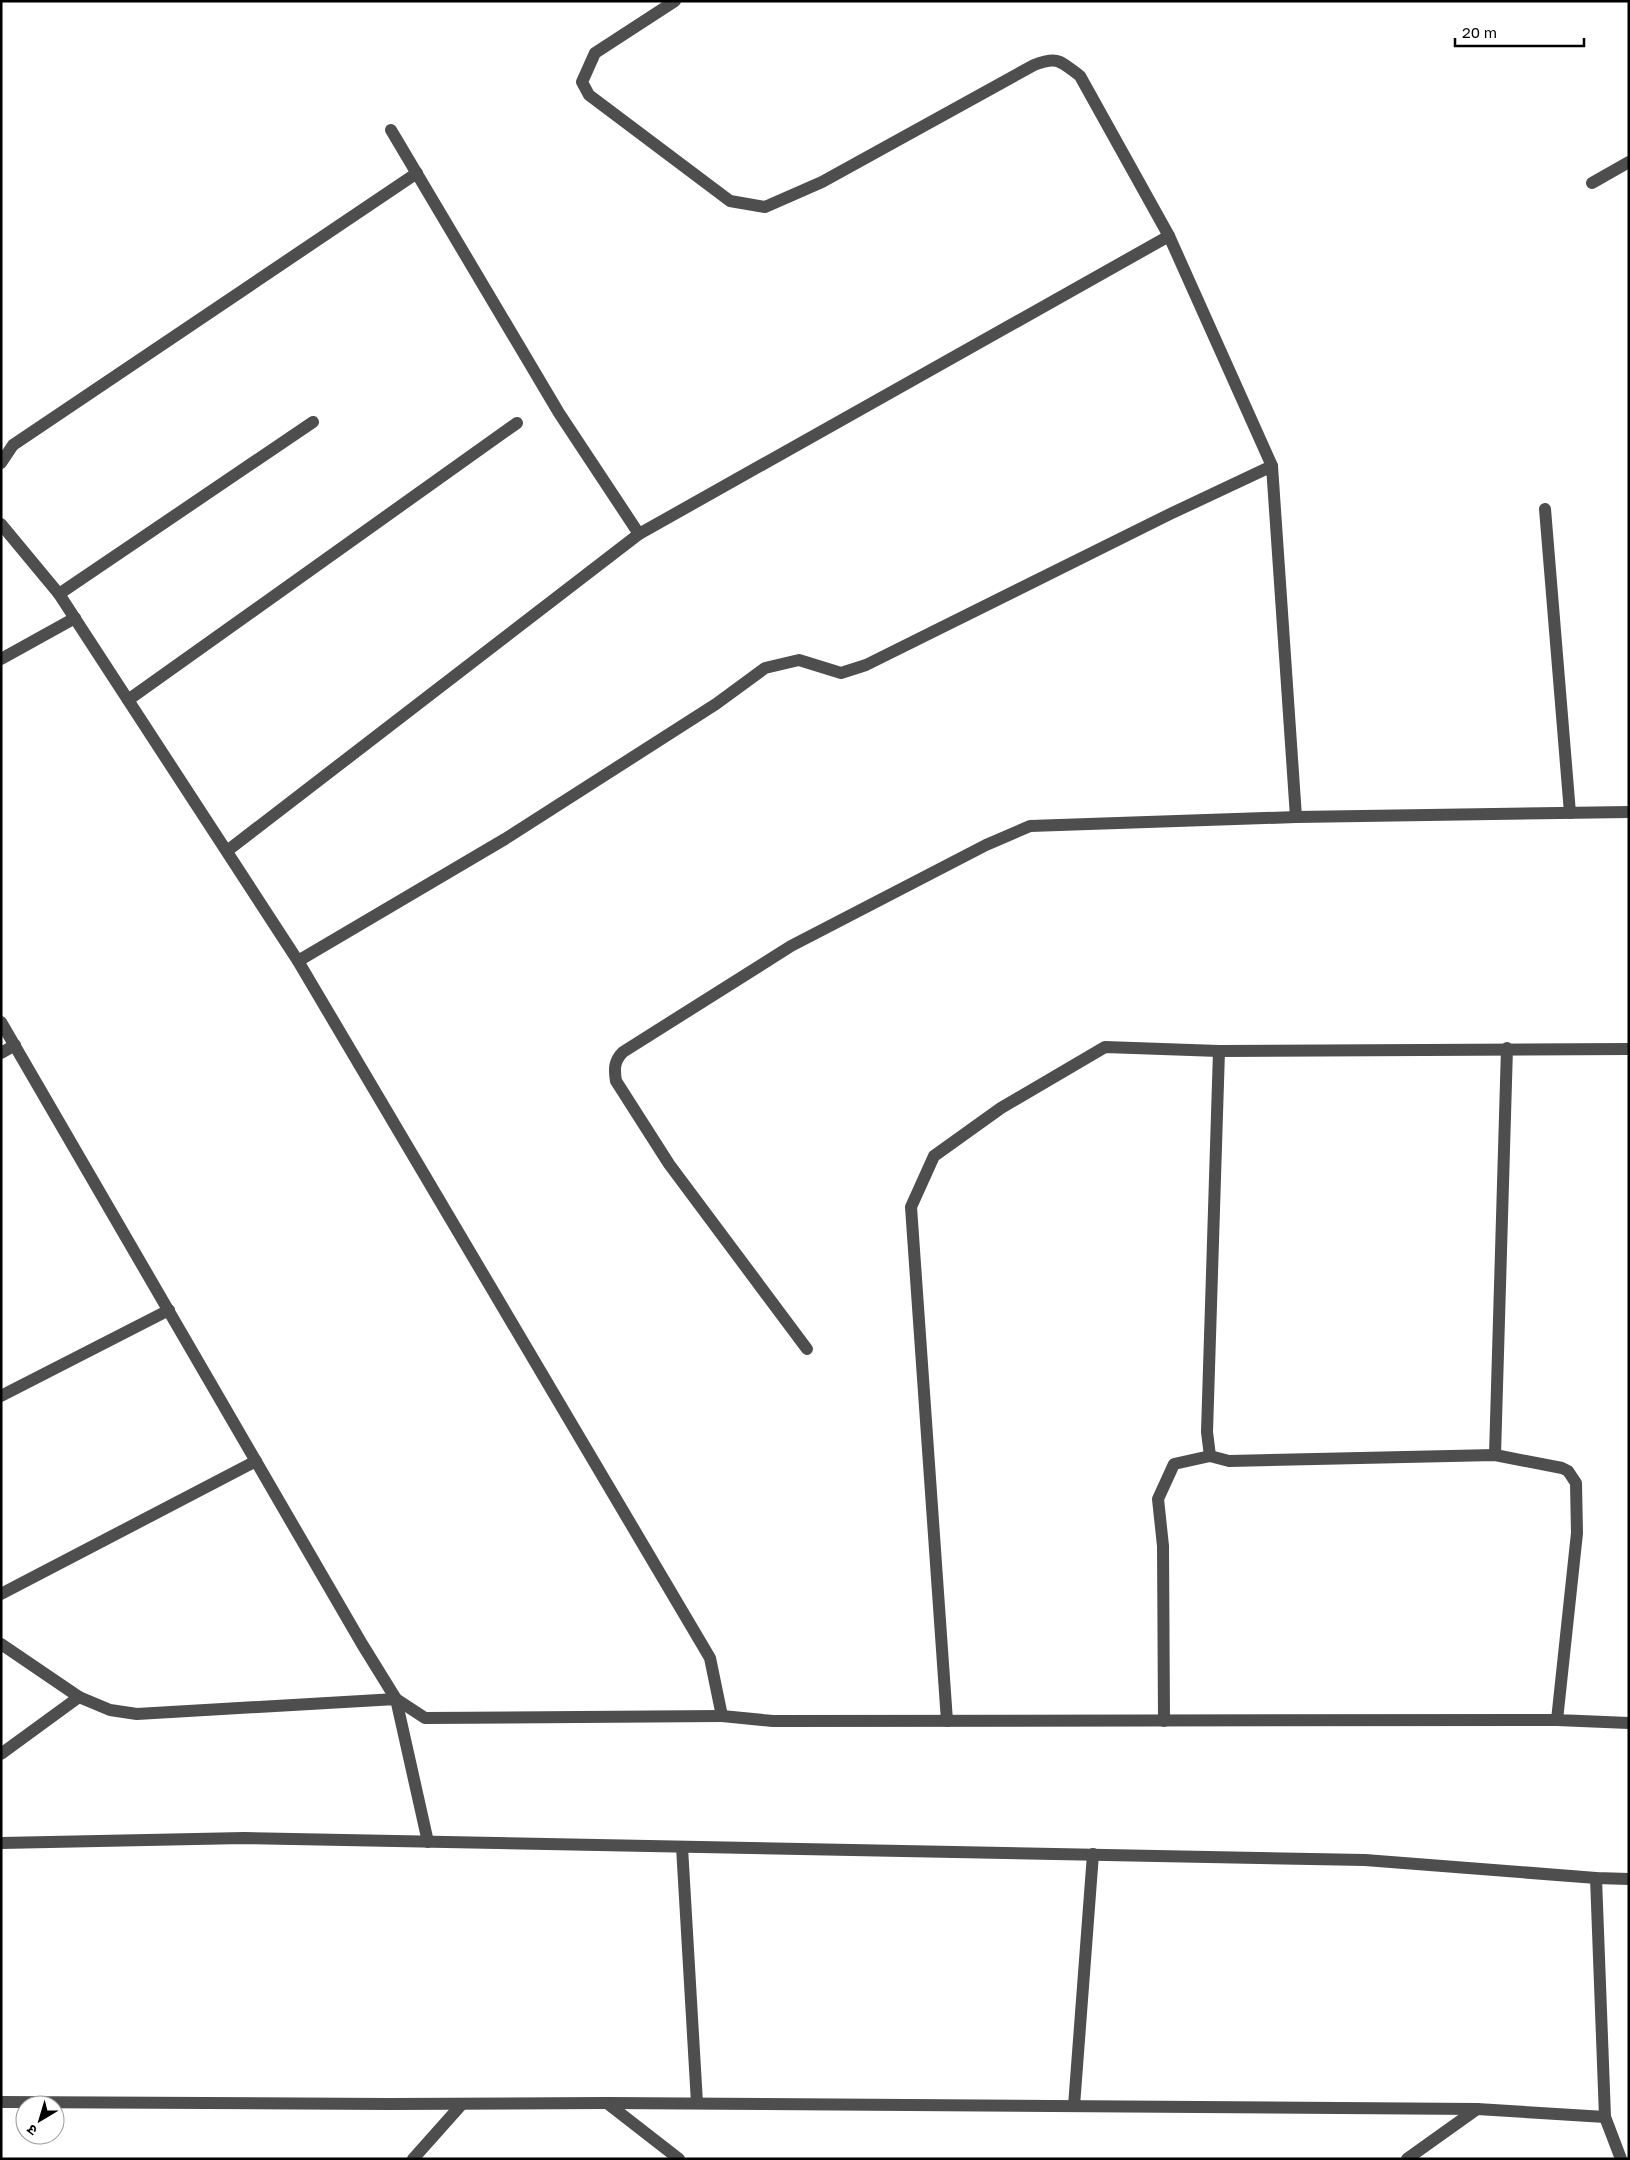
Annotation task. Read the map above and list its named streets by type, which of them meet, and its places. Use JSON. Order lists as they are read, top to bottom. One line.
{"scale_bar":"20 m","north":"bottom left"}
